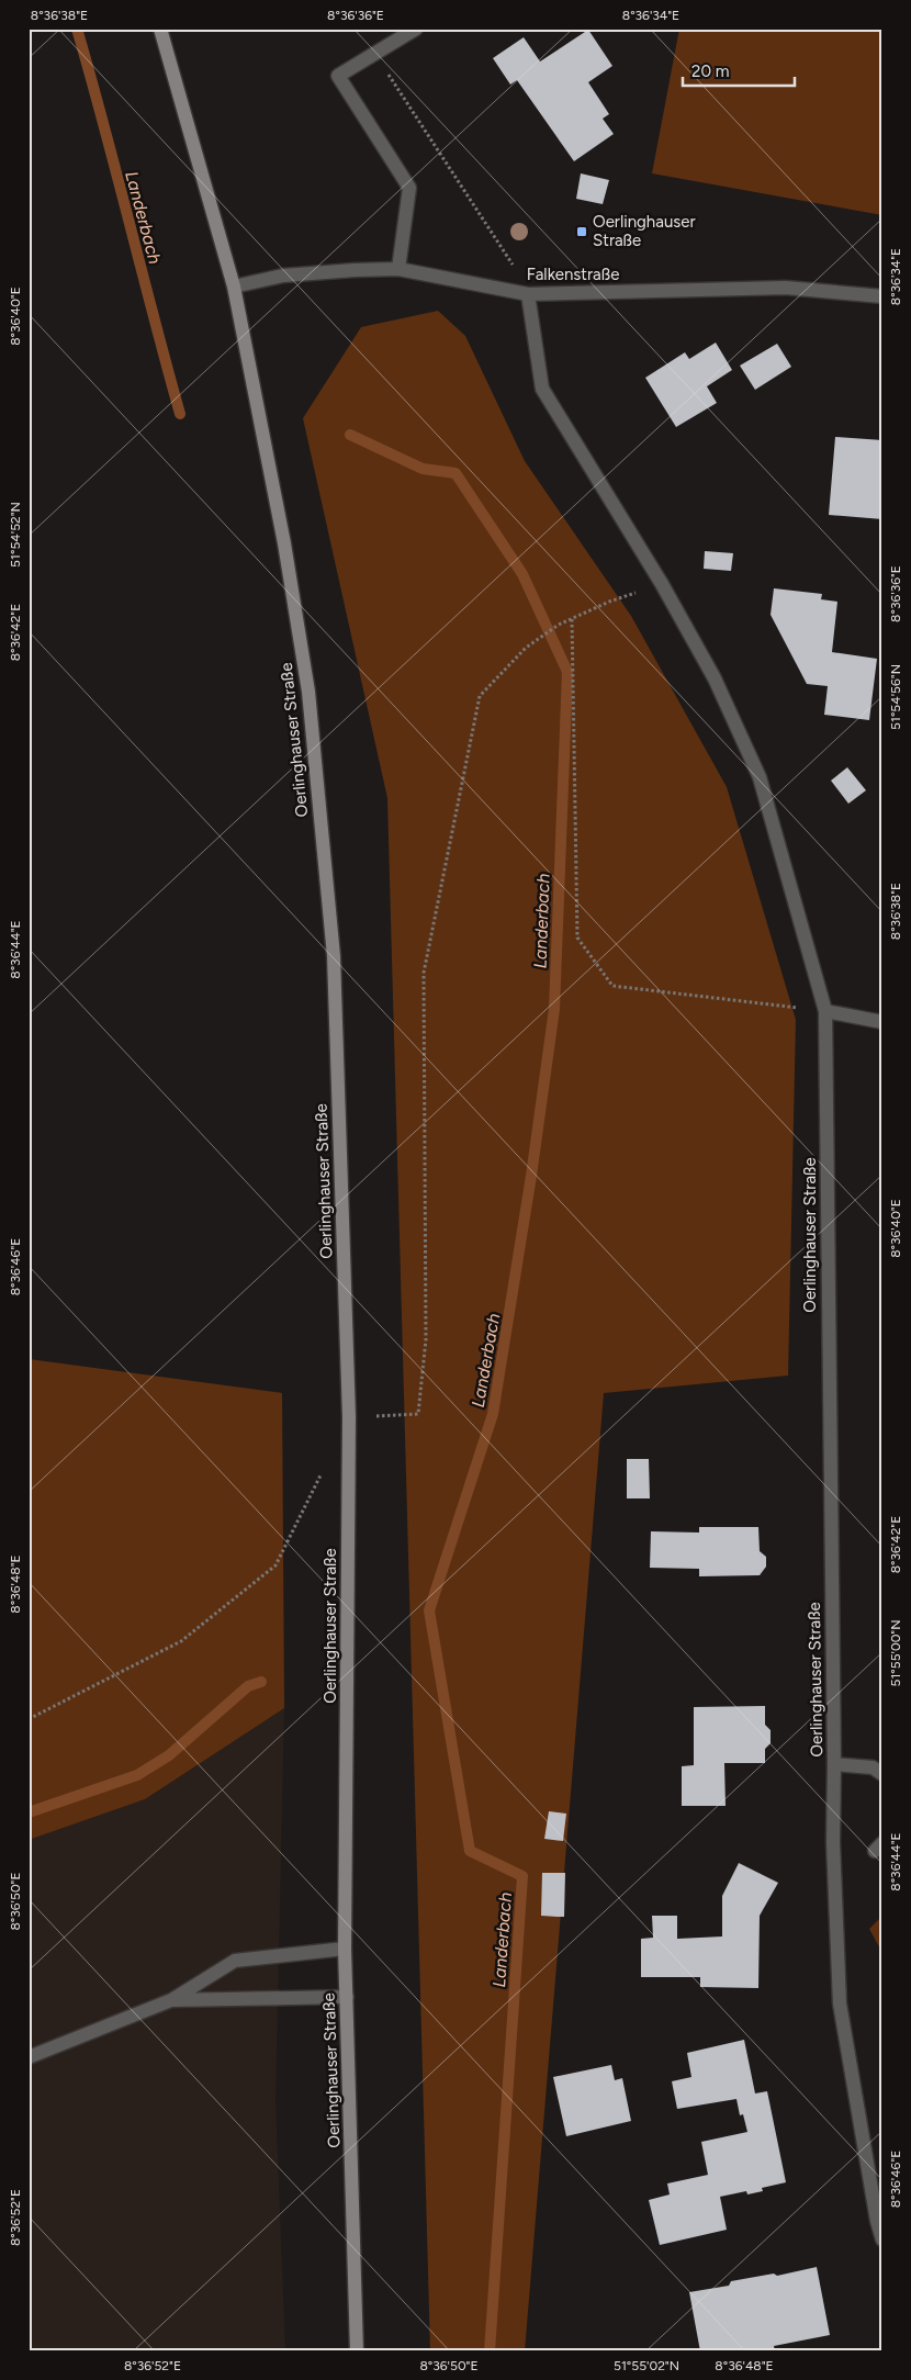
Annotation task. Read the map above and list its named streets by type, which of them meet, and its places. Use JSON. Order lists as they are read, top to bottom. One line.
{"streets":{"main road":["Oerlinghauser Straße"],"street":["Falkenstraße"]},"crossings":[["Falkenstraße","Oerlinghauser Straße"]],"water":["Landerbach"],"places":{"transit":["Oerlinghauser Straße"]},"scale_bar":"20 m","coordinates":["8°36'38\"E","8°36'36\"E","8°36'34\"E","8°36'40\"E","51°54'52\"N","8°36'42\"E","51°54'56\"N","8°36'44\"E","8°36'46\"E","8°36'48\"E","51°55'00\"N","8°36'50\"E","8°36'52\"E","51°55'02\"N"]}
